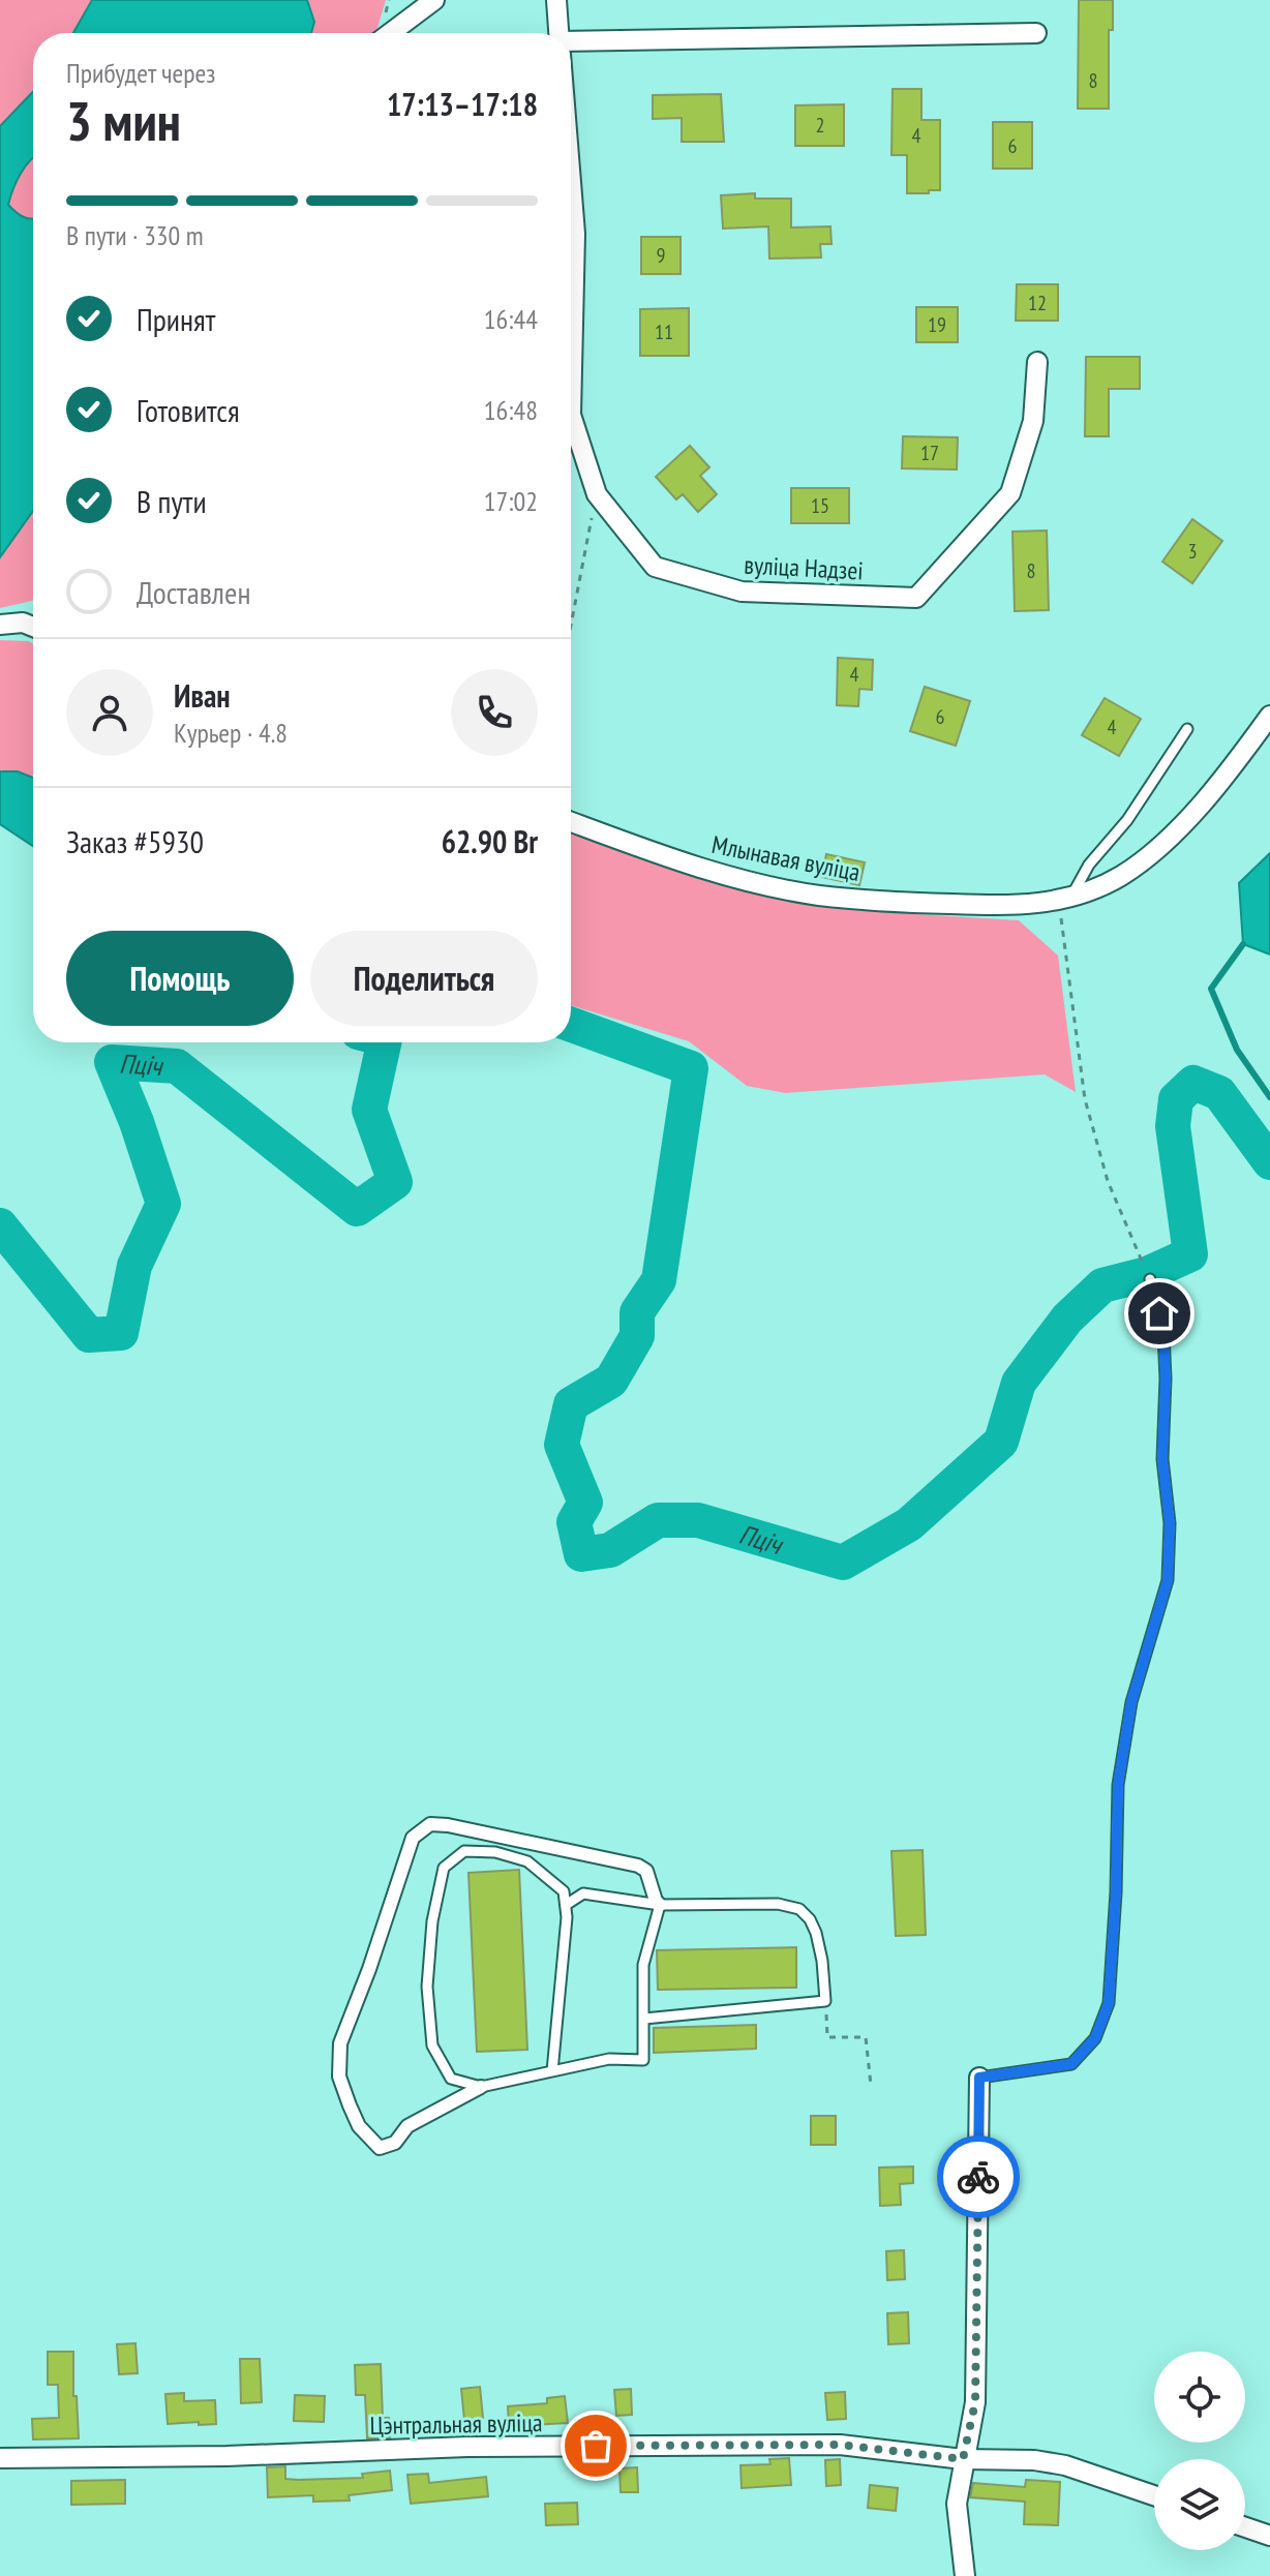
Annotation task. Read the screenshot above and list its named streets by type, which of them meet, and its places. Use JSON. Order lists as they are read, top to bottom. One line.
{"streets":{"street":["вуліца Надзеі","Млынавая вуліца","Цэнтральная вуліца"]},"water":["Пціч"],"house_numbers":["8","2","4","6","9","12","19","11","17","15","3","8","4","6","4"],"page":{"heading":["3 мин","Прибудет через","17:13–17:18"],"panel":["Иван","Курьер · 4.8","Заказ #5930","62.90 Br"],"bar":"В пути · 330 m","list":[["Принят","16:44"],["Готовится","16:48"],["В пути","17:02"],"Доставлен"],"buttons":["Помощь","Поделиться"]}}
